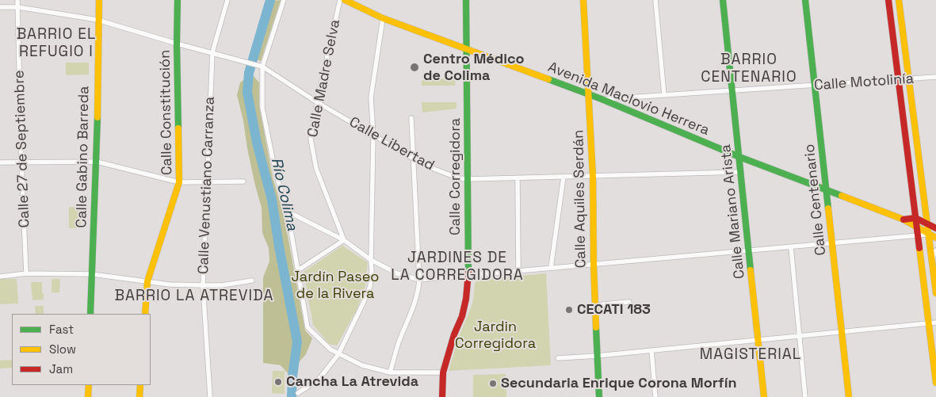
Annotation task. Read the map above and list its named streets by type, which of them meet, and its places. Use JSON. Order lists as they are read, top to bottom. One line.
{"streets":{"street":["Calle Madre Selva","Calle Motolinía","Avenida Maclovio Herrera","Calle Constitución","Calle Libertad","Calle 27 de Septiembre","Calle Gabino Barreda","Calle Corregidora","Calle Venustiano Carranza","Calle Aquiles Serdán","Calle Centenario","Calle Mariano Arista"]},"crossings":[["Calle Madre Selva","Calle Libertad"],["Calle Motolinía","Avenida Maclovio Herrera"],["Calle Motolinía","Calle Centenario"],["Calle Motolinía","Calle Mariano Arista"],["Avenida Maclovio Herrera","Calle Corregidora"],["Avenida Maclovio Herrera","Calle Aquiles Serdán"],["Avenida Maclovio Herrera","Calle Centenario"],["Avenida Maclovio Herrera","Calle Mariano Arista"],["Calle Constitución","Calle Libertad"],["Calle Libertad","Calle 27 de Septiembre"],["Calle Libertad","Calle Gabino Barreda"],["Calle Libertad","Calle Corregidora"],["Calle Libertad","Calle Venustiano Carranza"],["Calle Libertad","Calle Aquiles Serdán"],["Calle Libertad","Calle Mariano Arista"]],"districts":["BARRIO EL REFUGIO I","BARRIO CENTENARIO","JARDINES DE LA CORREGIDORA","BARRIO LA ATREVIDA","MAGISTERIAL"],"water":["Río Colima"],"parks":["Jardín Paseo de la Rivera","Jardin Corregidora"],"places":["Centro Médico de Colima","CECATI 183","Cancha La Atrevida","Secundaria Enrique Corona Morfín"],"legend":["Fast","Slow","Jam"]}
